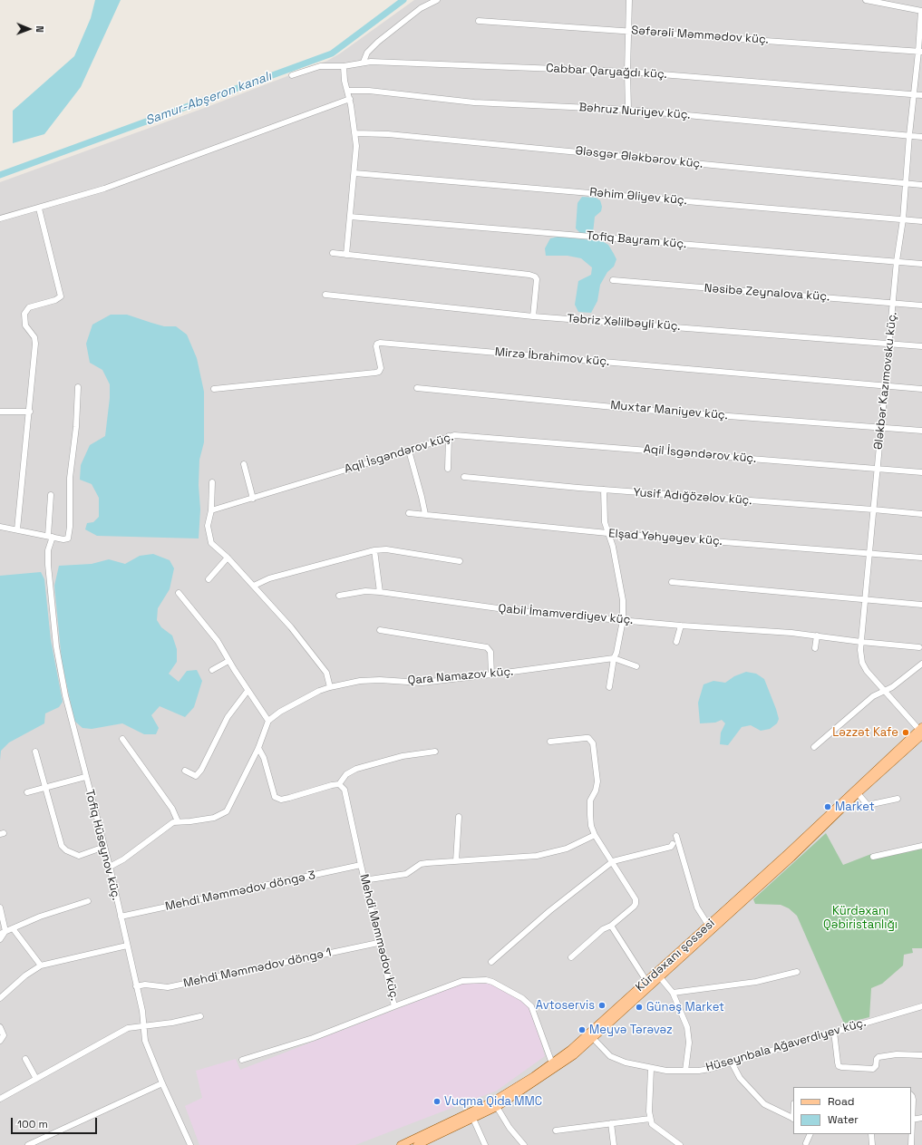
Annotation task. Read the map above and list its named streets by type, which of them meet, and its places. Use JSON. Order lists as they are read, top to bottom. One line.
{"streets":{"main road":["Kürdəxanı şossesi"],"street":["Səfərəli Məmmədov küç.","Cabbar Qaryağdı küç.","Bəhruz Nuriyev küç.","Ələsgər Ələkbərov küç.","Rəhim Əliyev küç.","Tofiq Bayram küç.","Nəsibə Zeynalova küç.","Təbriz Xəlilbəyli küç.","Mirzə İbrahimov küç.","Ələkbər Kazımovsku küç.","Muxtar Maniyev küç.","Aqil İsgəndərov küç.","Yusif Adığözəlov küç.","Elşad Yəhyəyev küç.","Qabil İmamverdiyev küç.","Qara Namazov küç.","Tofiq Hüseynov küç.","Mehdi Məmmədov döngə 3","Mehdi Məmmədov küç.","Mehdi Məmmədov döngə 1","Hüseynbala Ağaverdiyev küç."]},"crossings":[["Səfərəli Məmmədov küç.","Ələkbər Kazımovsku küç."],["Cabbar Qaryağdı küç.","Ələkbər Kazımovsku küç."],["Bəhruz Nuriyev küç.","Ələkbər Kazımovsku küç."],["Ələsgər Ələkbərov küç.","Ələkbər Kazımovsku küç."],["Rəhim Əliyev küç.","Ələkbər Kazımovsku küç."],["Tofiq Bayram küç.","Ələkbər Kazımovsku küç."],["Nəsibə Zeynalova küç.","Ələkbər Kazımovsku küç."],["Təbriz Xəlilbəyli küç.","Ələkbər Kazımovsku küç."],["Mirzə İbrahimov küç.","Ələkbər Kazımovsku küç."],["Ələkbər Kazımovsku küç.","Muxtar Maniyev küç."],["Ələkbər Kazımovsku küç.","Aqil İsgəndərov küç."],["Ələkbər Kazımovsku küç.","Yusif Adığözəlov küç."],["Ələkbər Kazımovsku küç.","Elşad Yəhyəyev küç."],["Ələkbər Kazımovsku küç.","Qabil İmamverdiyev küç."],["Ələkbər Kazımovsku küç.","Kürdəxanı şossesi"],["Tofiq Hüseynov küç.","Mehdi Məmmədov döngə 3"],["Tofiq Hüseynov küç.","Mehdi Məmmədov döngə 1"],["Mehdi Məmmədov döngə 3","Mehdi Məmmədov küç."],["Mehdi Məmmədov küç.","Kürdəxanı şossesi"],["Mehdi Məmmədov küç.","Mehdi Məmmədov döngə 1"],["Kürdəxanı şossesi","Hüseynbala Ağaverdiyev küç."]],"water":["Samur-Abşeron kanalı"],"parks":["Kürdəxanı Qəbiristanlığı"],"places":["Ləzzət Kafe","Market","Avtoservis","Günəş Market","Meyvə Tərəvəz","Vuqma Qida MMC"],"legend":["Road","Water"],"scale_bar":"100 m","north":"right"}
